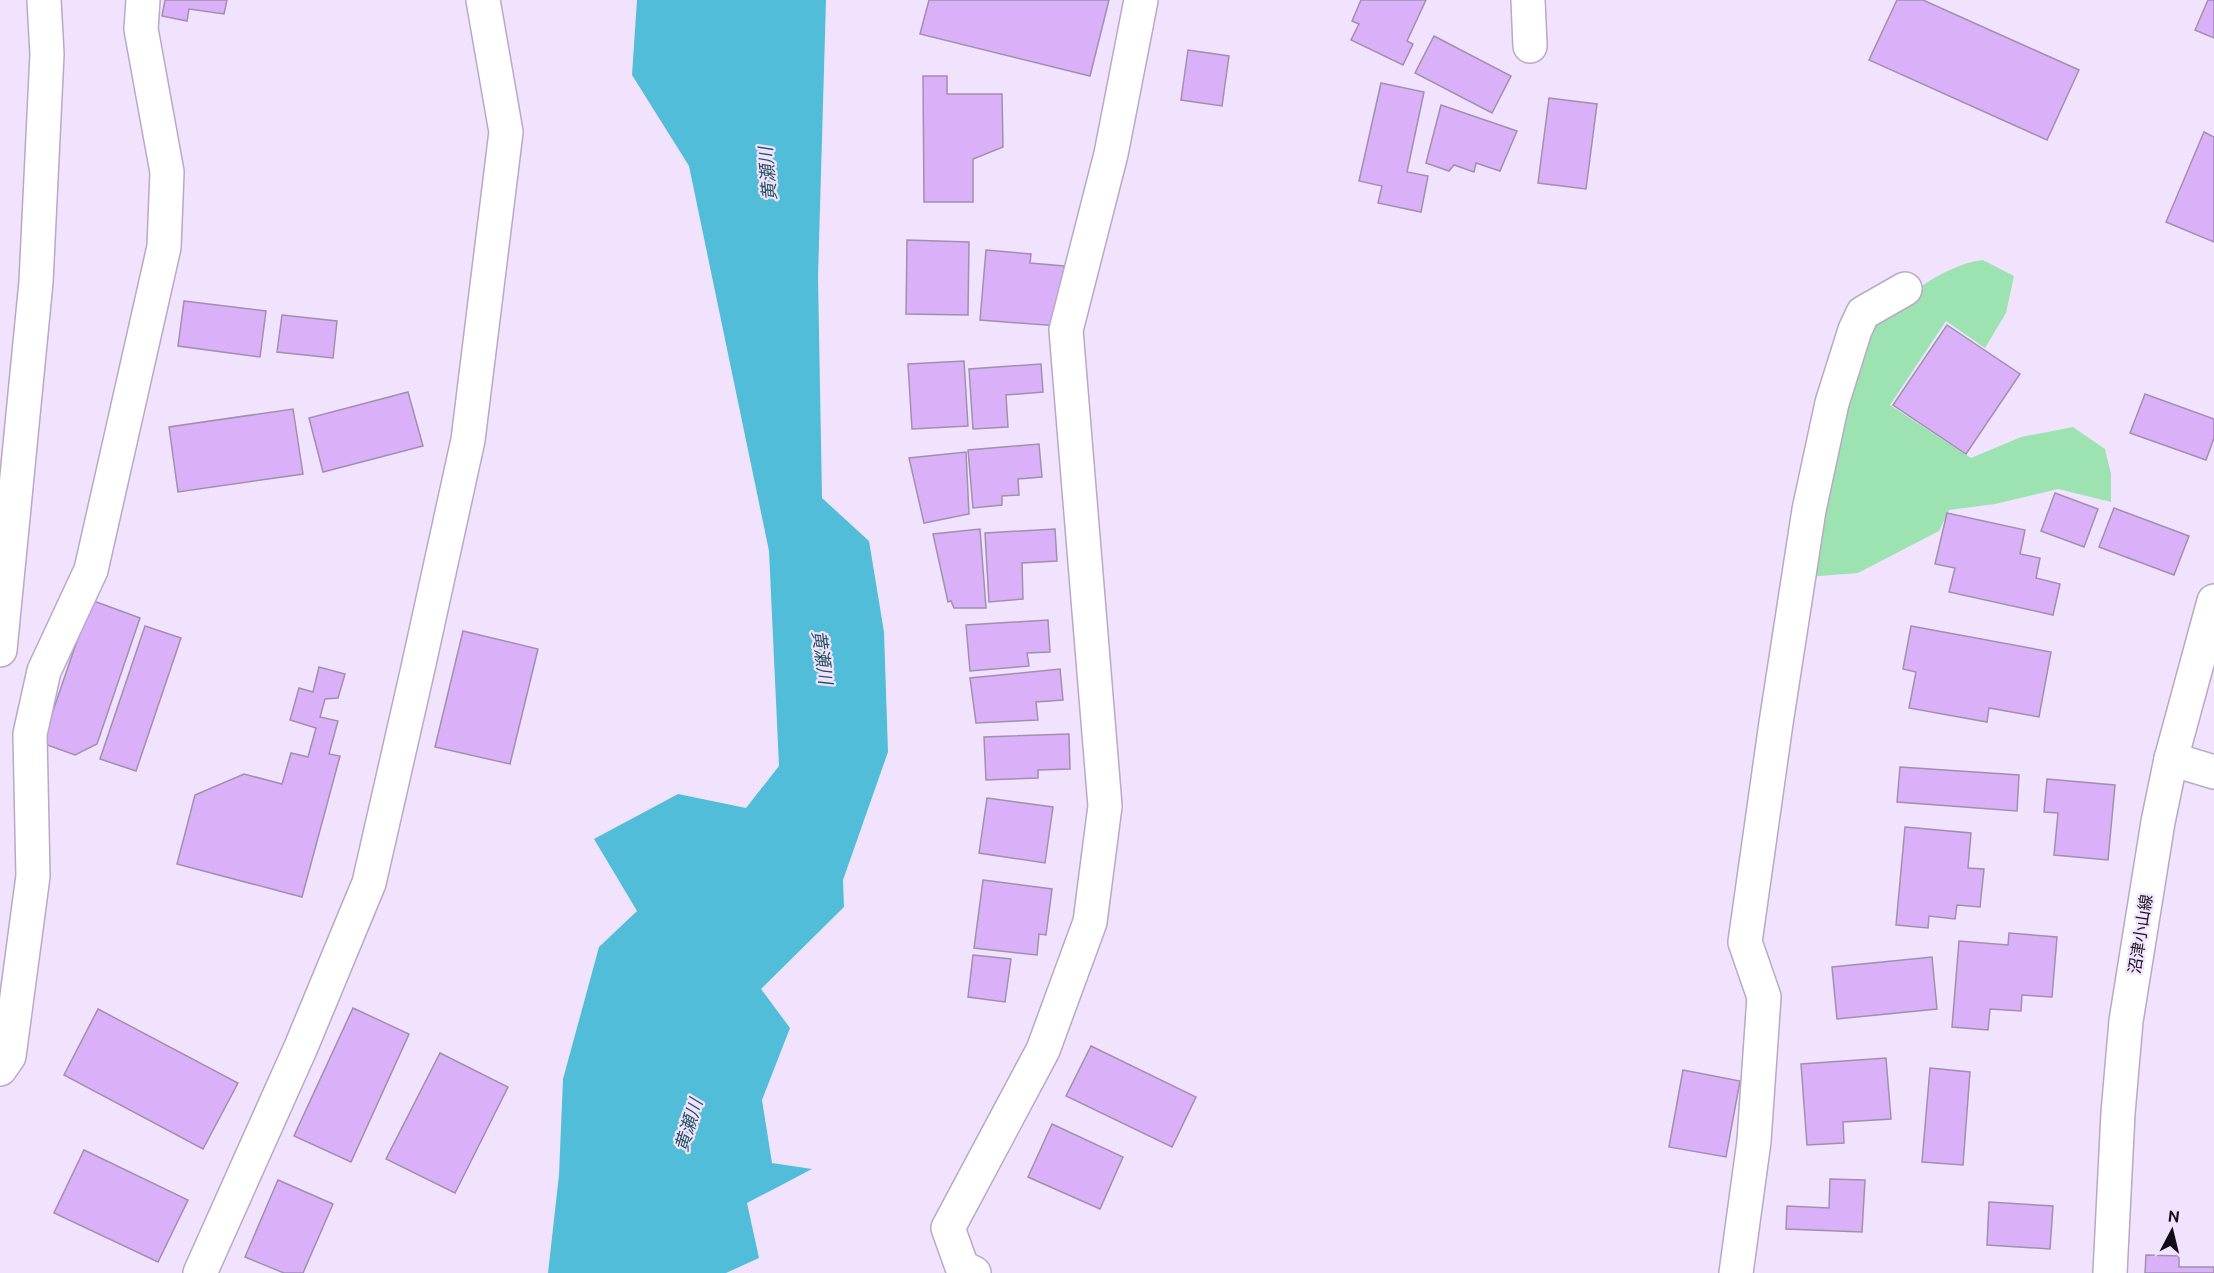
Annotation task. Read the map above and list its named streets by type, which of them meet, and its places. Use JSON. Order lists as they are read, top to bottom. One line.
{"streets":{"main road":["沼津小山線"]},"water":["黄瀬川"],"north":"top"}
